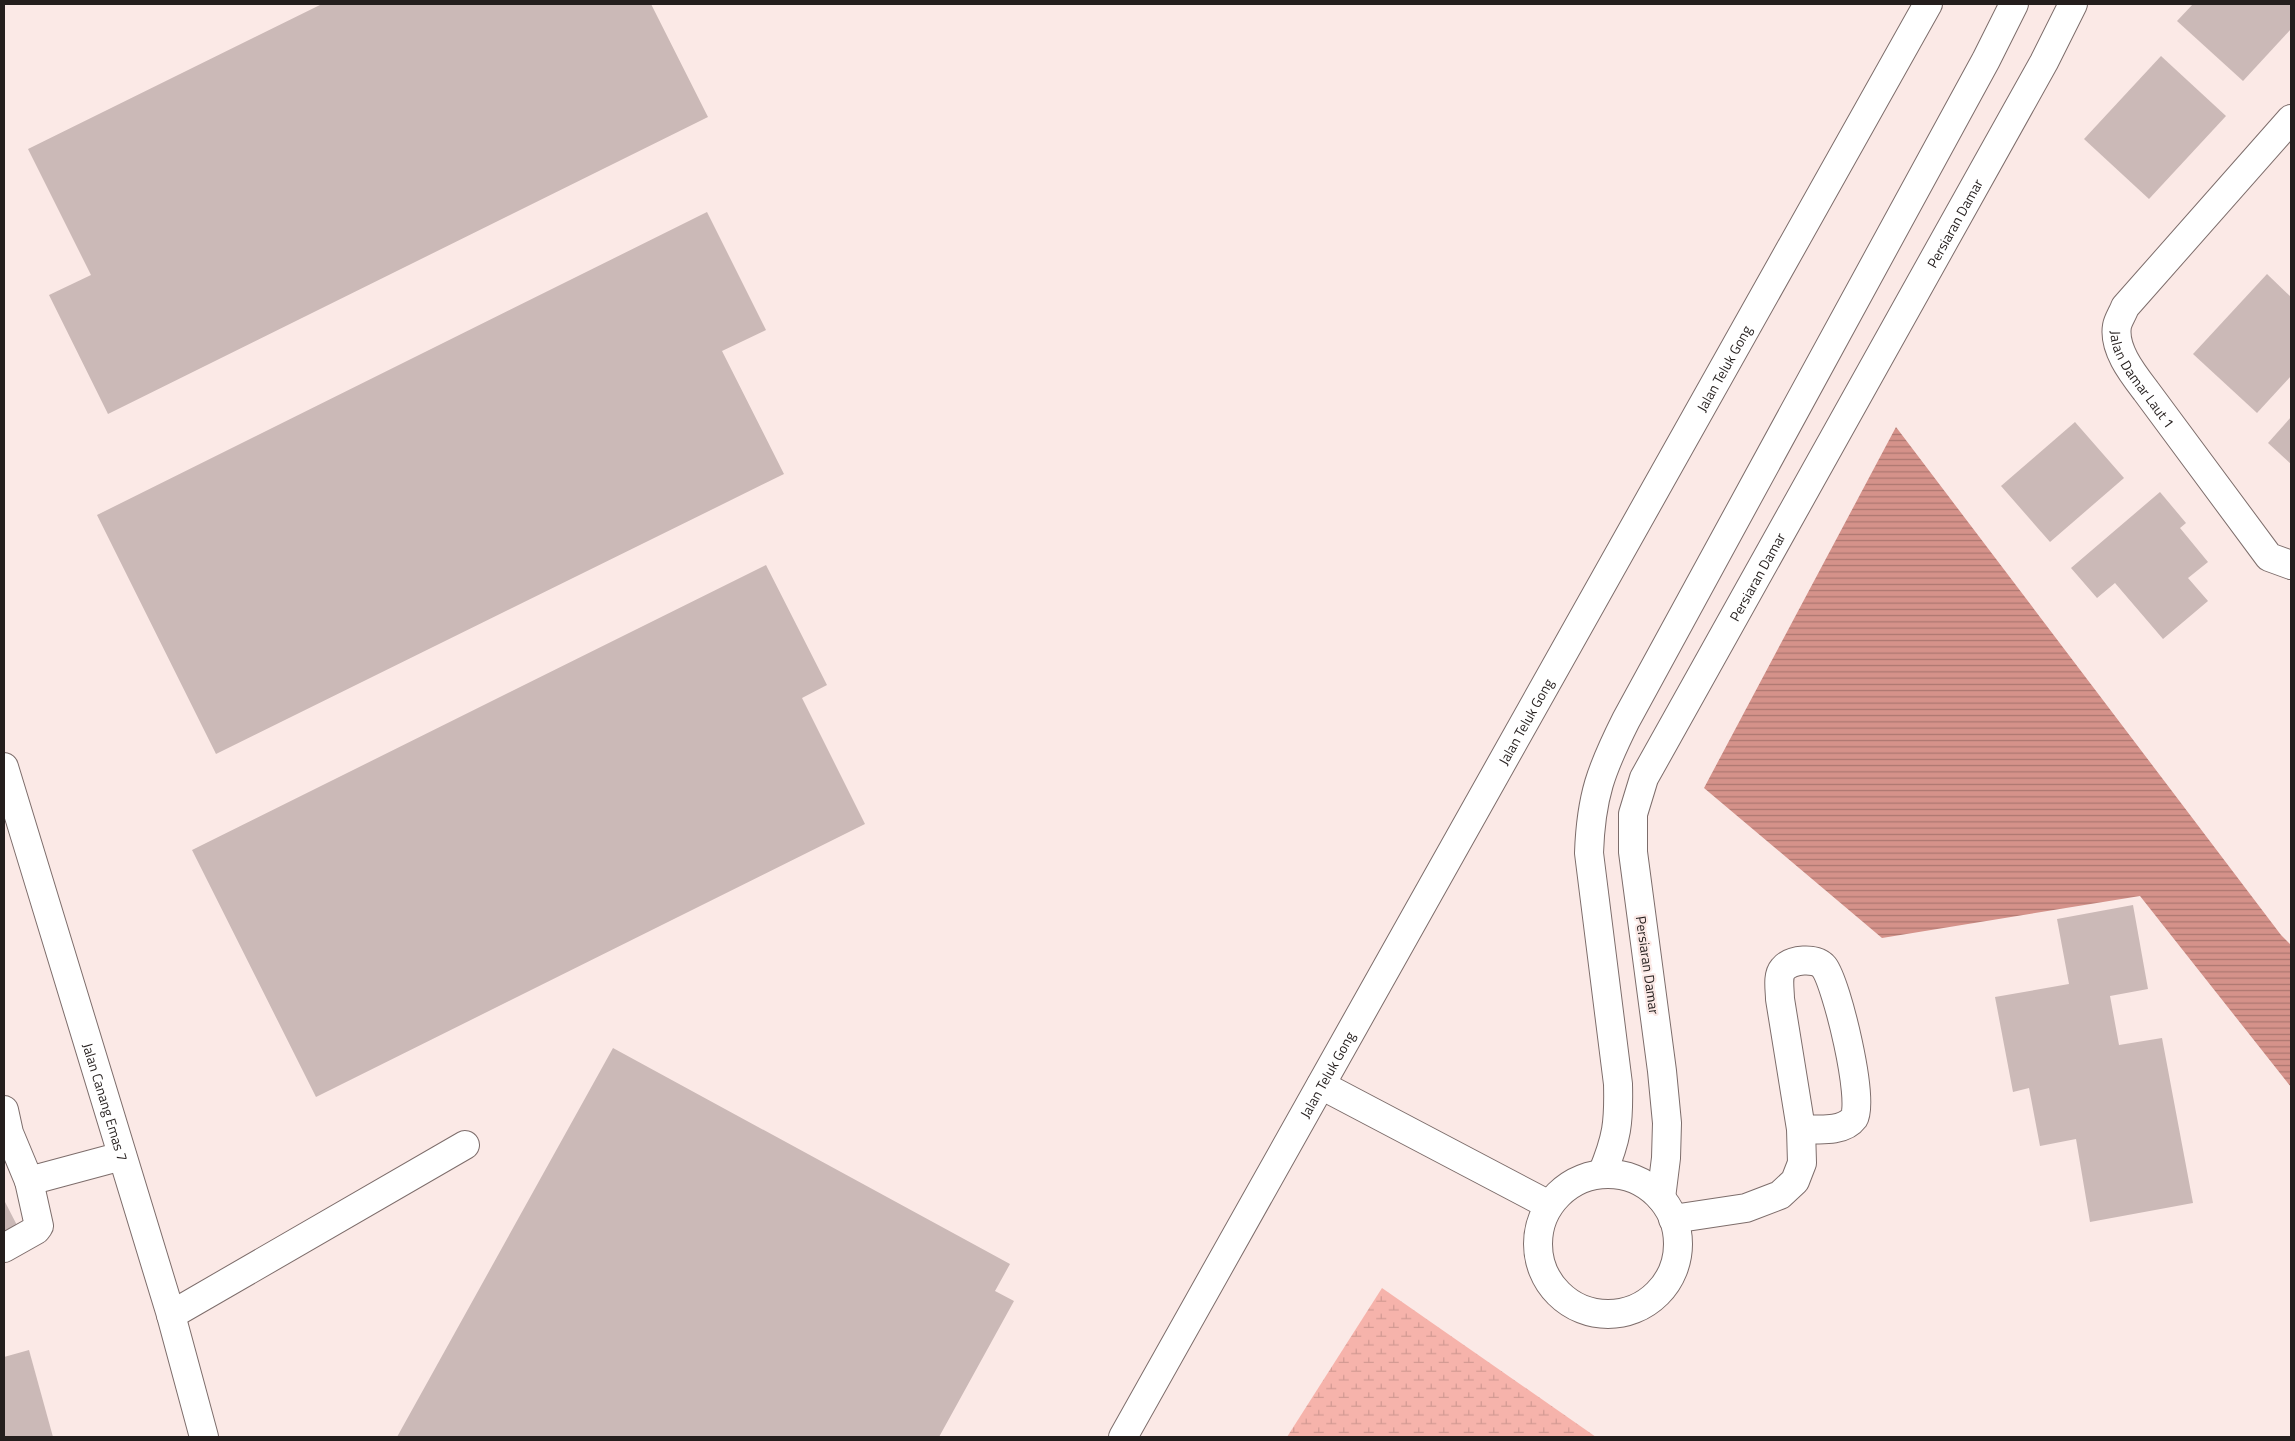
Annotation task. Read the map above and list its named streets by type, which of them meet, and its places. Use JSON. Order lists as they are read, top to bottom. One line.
{"streets":{"street":["Persiaran Damar","Jalan Teluk Gong","Jalan Damar Laut 1","Jalan Canang Emas 7"]}}
